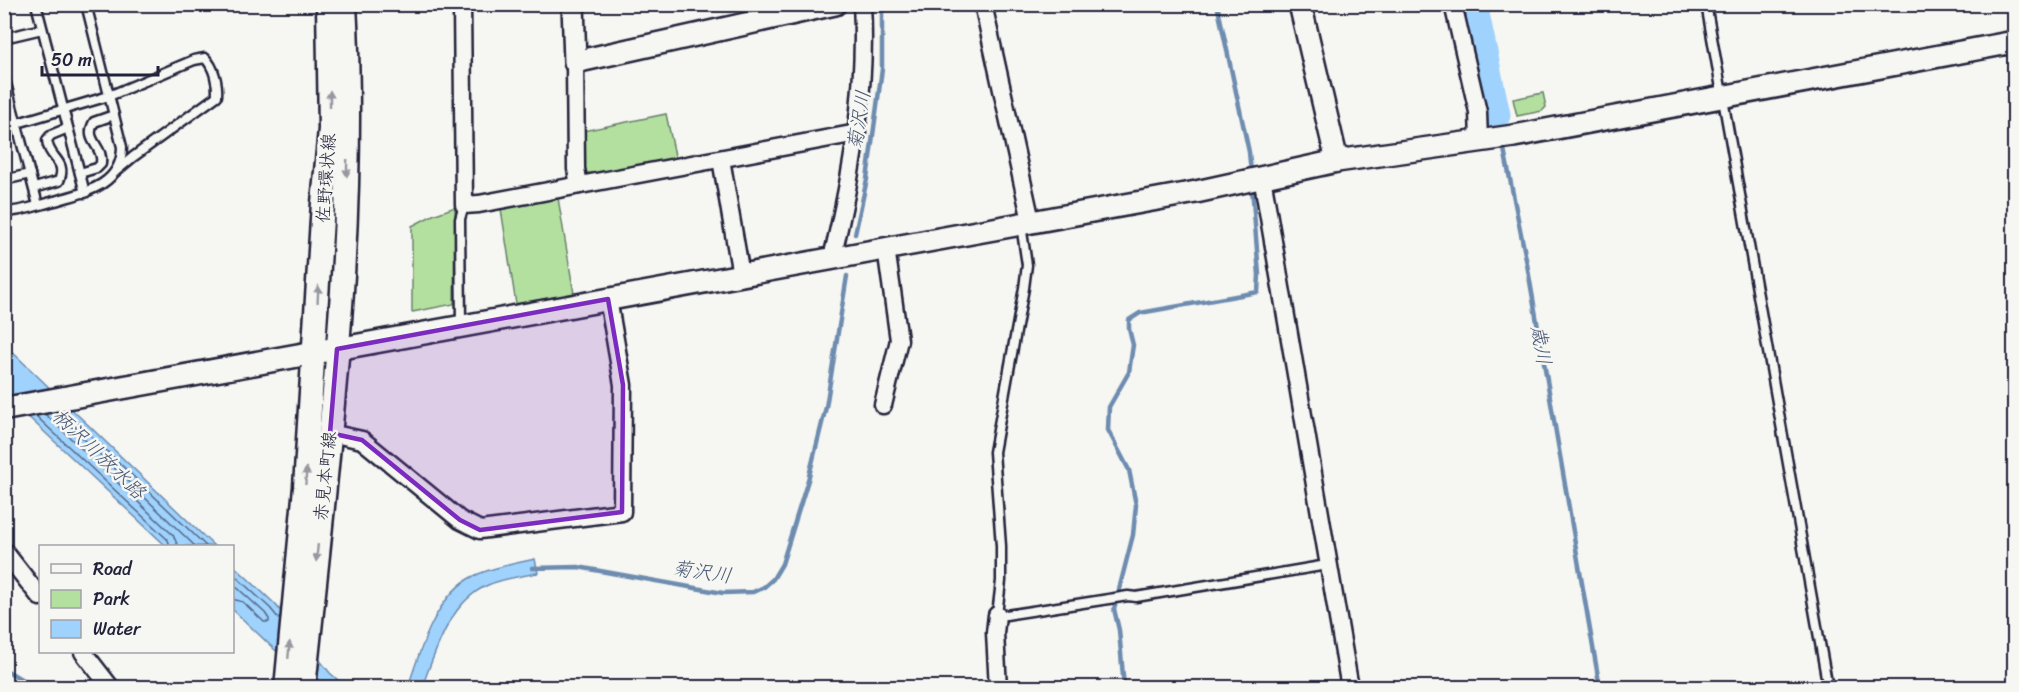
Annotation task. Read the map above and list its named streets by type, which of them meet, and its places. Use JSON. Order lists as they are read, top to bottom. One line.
{"streets":{"main road":["佐野環状線","赤見本町線"]},"crossings":[["佐野環状線","赤見本町線"]],"water":["菊沢川","歳川","柄沢川放水路"],"legend":["Road","Park","Water"],"scale_bar":"50 m"}
